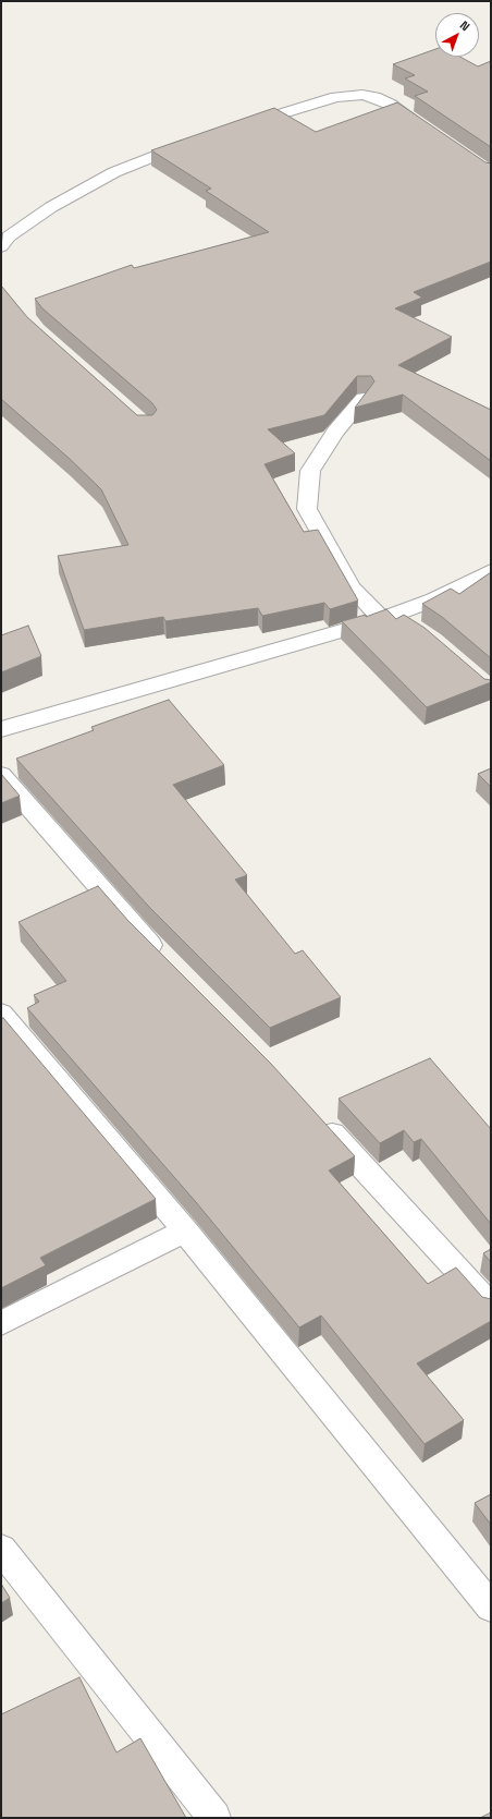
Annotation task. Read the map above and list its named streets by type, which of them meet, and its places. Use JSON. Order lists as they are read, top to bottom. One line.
{"north":"top right"}
